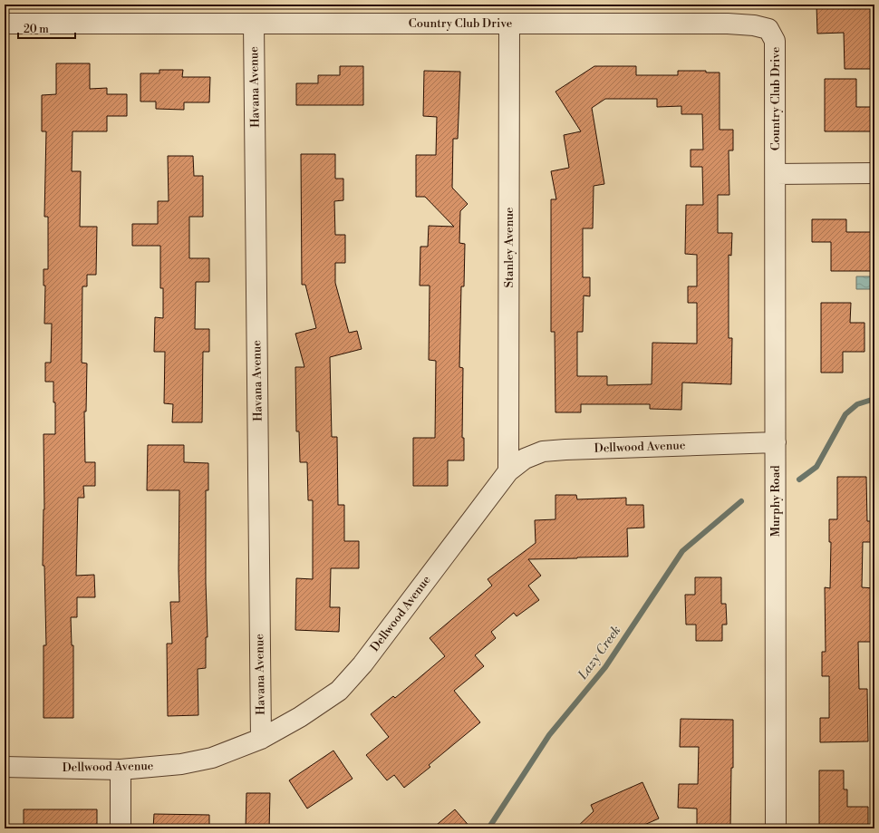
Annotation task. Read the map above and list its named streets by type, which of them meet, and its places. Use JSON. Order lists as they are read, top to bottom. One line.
{"streets":{"street":["Country Club Drive","Havana Avenue","Stanley Avenue","Dellwood Avenue","Murphy Road"]},"crossings":[["Country Club Drive","Havana Avenue"],["Country Club Drive","Stanley Avenue"],["Country Club Drive","Murphy Road"],["Havana Avenue","Dellwood Avenue"],["Stanley Avenue","Dellwood Avenue"],["Dellwood Avenue","Murphy Road"]],"water":["Lazy Creek"],"scale_bar":"20 m"}
